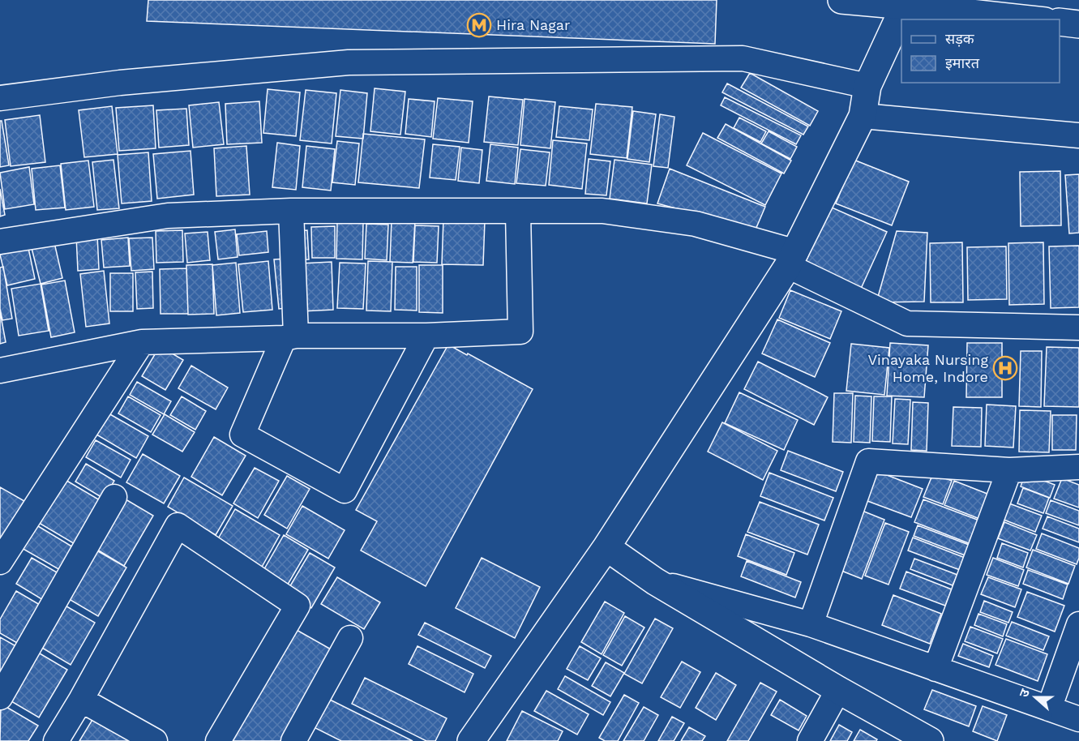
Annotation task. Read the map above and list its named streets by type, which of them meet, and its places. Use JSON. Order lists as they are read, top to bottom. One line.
{"places":{"metro station":["Hira Nagar"],"hospital":["Vinayaka Nursing Home, Indore"]},"legend":["सड़क","इमारत"],"north":"left"}
